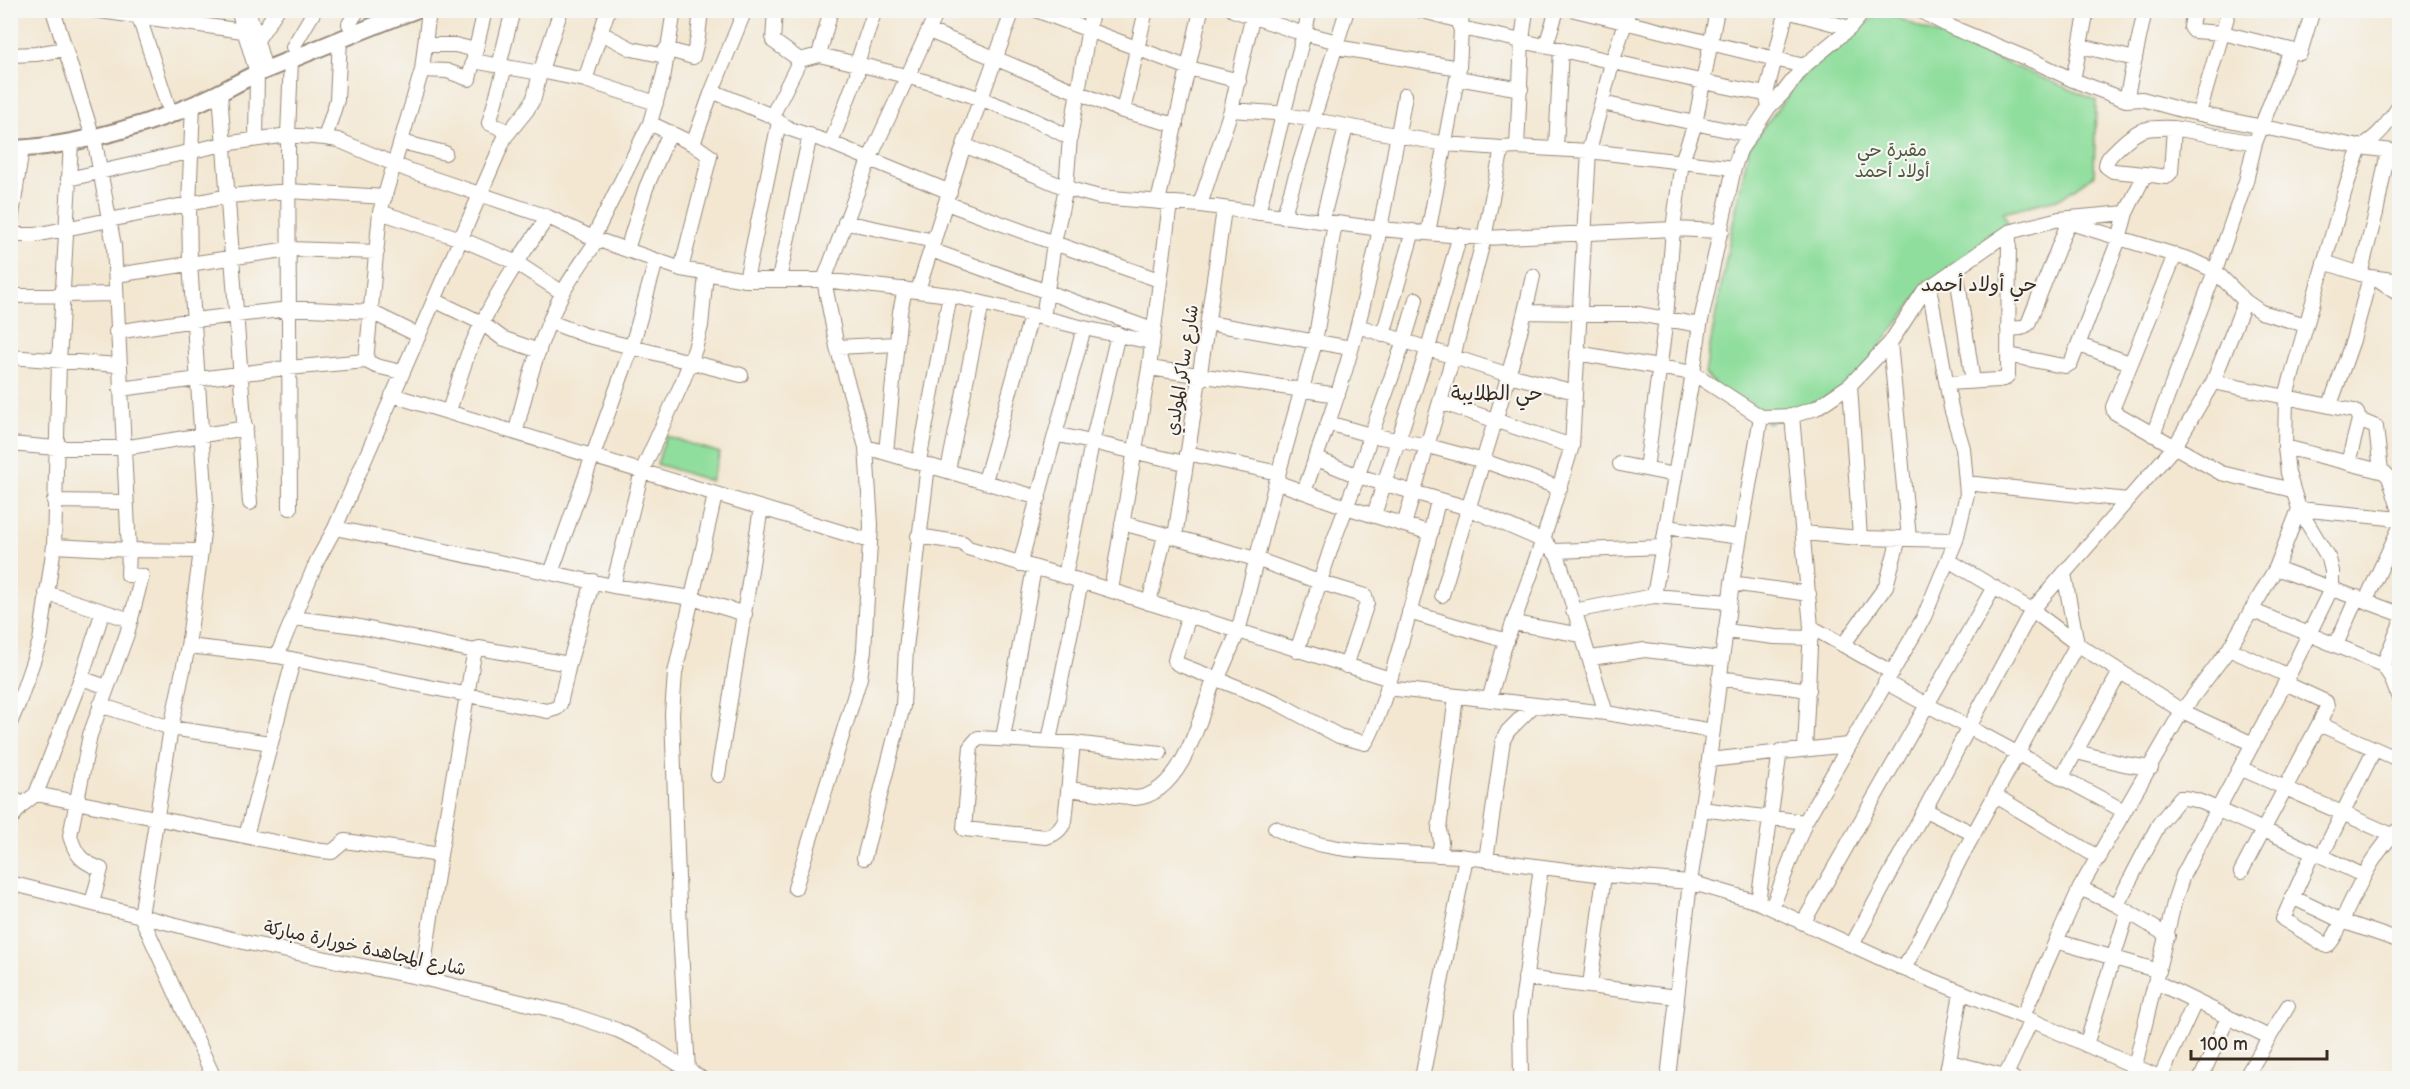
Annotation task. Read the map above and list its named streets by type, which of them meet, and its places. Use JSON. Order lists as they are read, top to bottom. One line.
{"streets":{"street":["شارع ساكر المولدي","شارع المجاهدة خورارة مباركة"]},"districts":["حي أولاد أحمد","حي الطلايبة"],"parks":["مقبرة حي أولاد أحمد"],"scale_bar":"100 m"}
